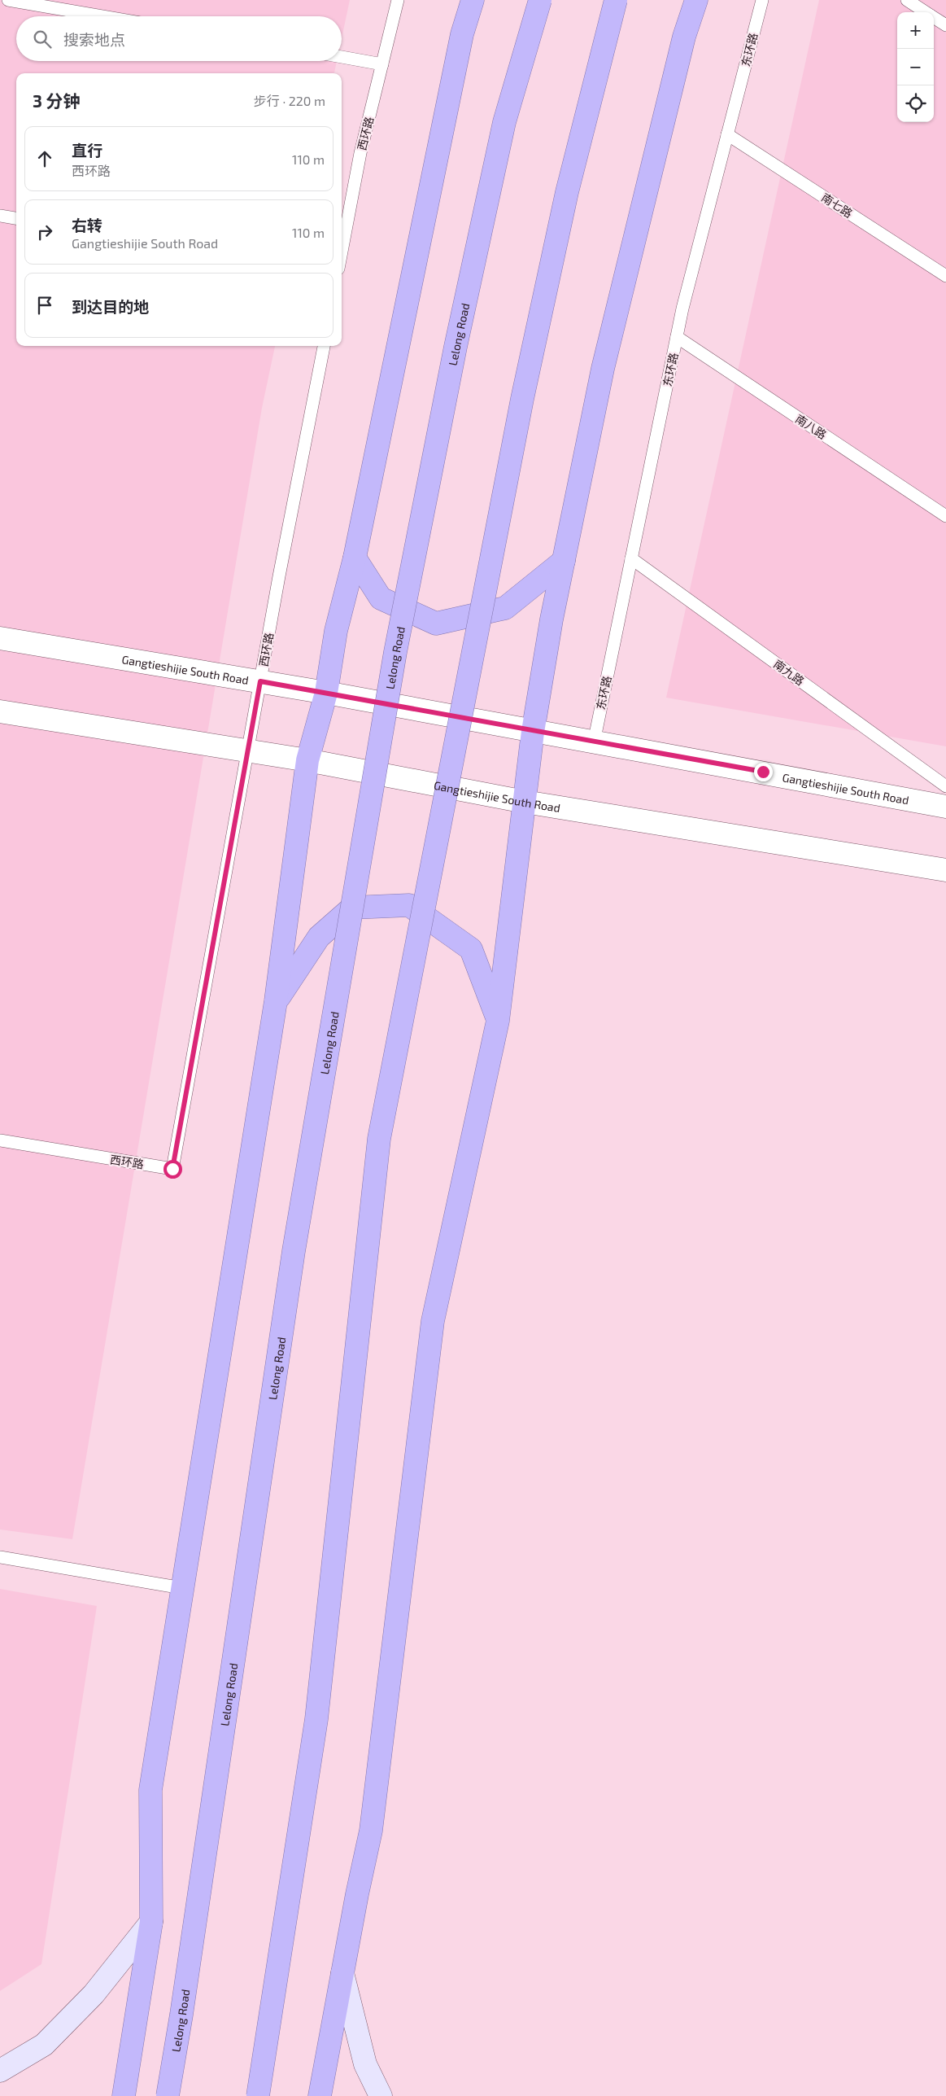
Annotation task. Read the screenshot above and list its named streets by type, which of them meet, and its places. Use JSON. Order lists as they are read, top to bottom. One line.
{"streets":{"highway":["Lelong Road"],"street":["Gangtieshijie South Road"],"lane":["东环路","西环路","南七路","南八路","南九路"]},"crossings":[["东环路","南七路"],["东环路","南八路"],["东环路","Gangtieshijie South Road"],["东环路","南九路"],["西环路","Gangtieshijie South Road"]],"page":{"map_buttons":["+","−"],"search":"搜索地点","heading":["3 分钟","步行 · 220 m"],"list":[["直行","西环路","110 m"],["右转","Gangtieshijie South Road","110 m"],"到达目的地"]}}
